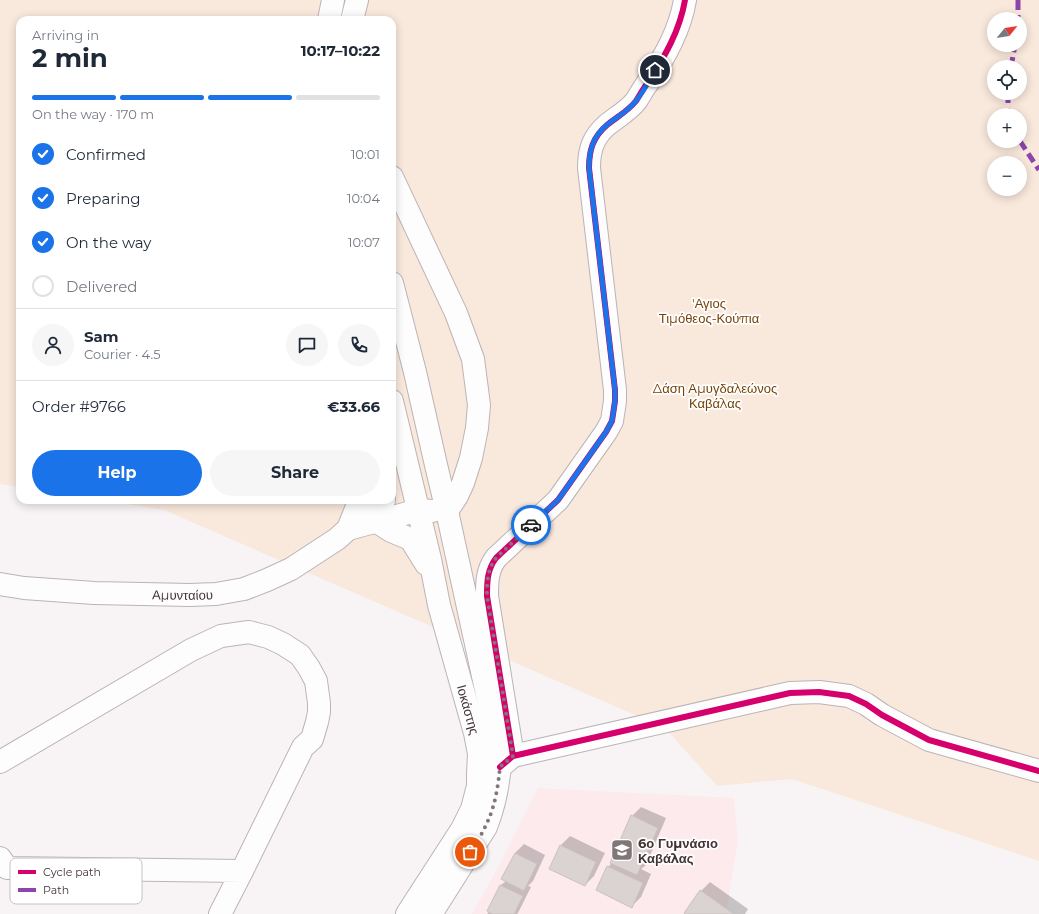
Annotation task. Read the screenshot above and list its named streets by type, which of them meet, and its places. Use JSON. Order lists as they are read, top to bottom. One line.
{"streets":{"street":["Αμυνταίου","Ιοκάστης"]},"crossings":[["Αμυνταίου","Ιοκάστης"]],"parks":["'Αγιος Τιμόθεος-Κούπια","Δάση Αμυγδαλεώνος Καβάλας"],"places":{"school or university":["6ο Γυμνάσιο Καβάλας"]},"legend":["Cycle path","Path"],"north":"top right","page":{"map_buttons":["+","−"],"heading":["2 min","Arriving in","10:17–10:22"],"panel":["Sam","Courier · 4.5","Order #9766","€33.66"],"bar":"On the way · 170 m","list":[["Confirmed","10:01"],["Preparing","10:04"],["On the way","10:07"],"Delivered"],"buttons":["Help","Share"]}}
